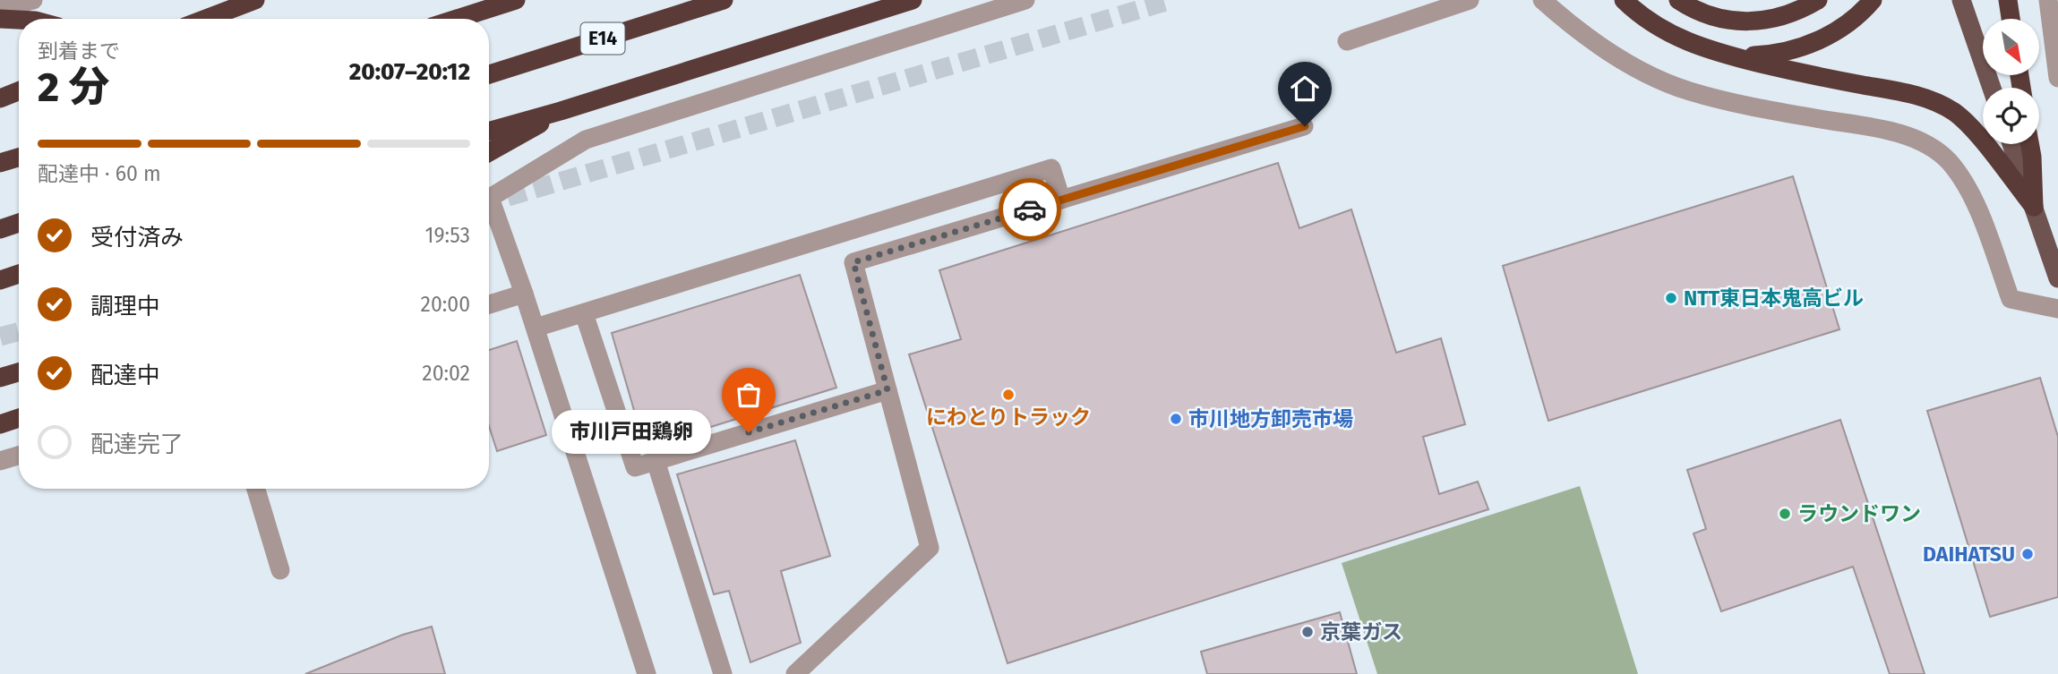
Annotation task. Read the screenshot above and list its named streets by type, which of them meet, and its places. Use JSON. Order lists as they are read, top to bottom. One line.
{"streets":{"highway":["E14"]},"places":["NTT東日本鬼高ビル","にわとりトラック","市川地方卸売市場","市川戸田鶏卵","ラウンドワン","DAIHATSU","京葉ガス"],"north":"bottom right","page":{"heading":["2 分","到着まで","20:07–20:12"],"bar":"配達中 · 60 m","list":[["受付済み","19:53"],["調理中","20:00"],["配達中","20:02"],"配達完了"],"bubble":"市川戸田鶏卵"}}
